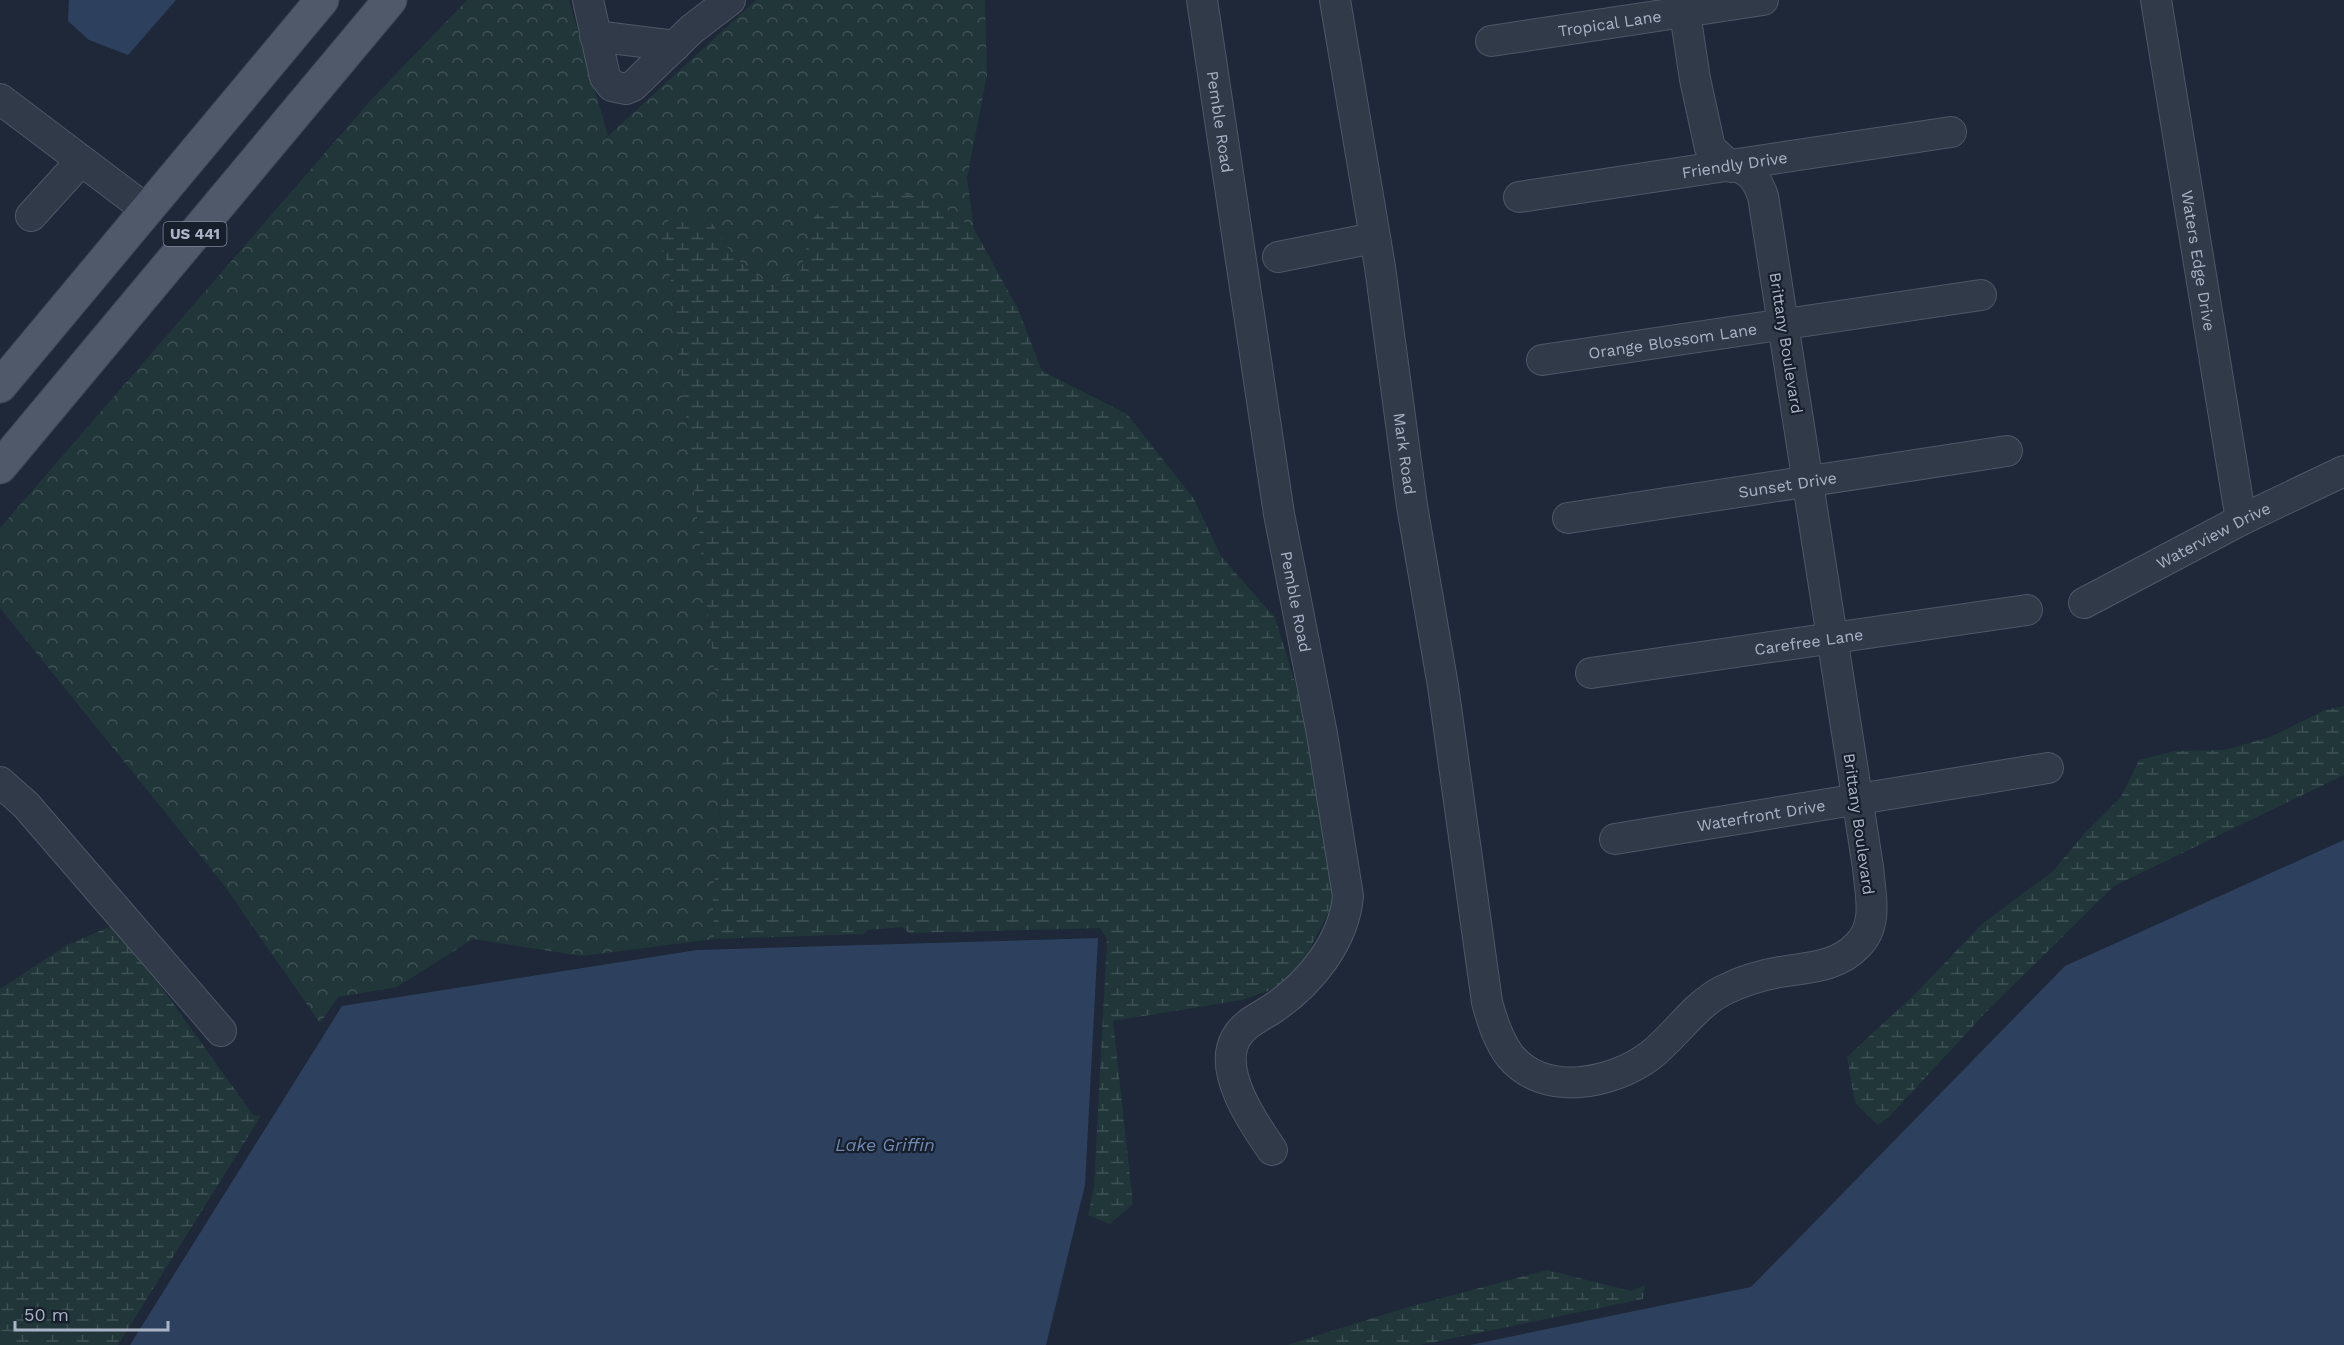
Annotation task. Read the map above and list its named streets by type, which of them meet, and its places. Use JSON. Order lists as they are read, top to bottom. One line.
{"streets":{"main road":["US 441"],"street":["Tropical Lane","Pemble Road","Friendly Drive","Waters Edge Drive","Orange Blossom Lane","Brittany Boulevard","Mark Road","Sunset Drive","Waterview Drive","Carefree Lane","Waterfront Drive"]},"crossings":[["Tropical Lane","Brittany Boulevard"],["Friendly Drive","Brittany Boulevard"],["Waters Edge Drive","Waterview Drive"],["Orange Blossom Lane","Brittany Boulevard"],["Brittany Boulevard","Mark Road"],["Brittany Boulevard","Sunset Drive"],["Brittany Boulevard","Carefree Lane"],["Brittany Boulevard","Waterfront Drive"]],"water":["Lake Griffin"],"scale_bar":"50 m"}
